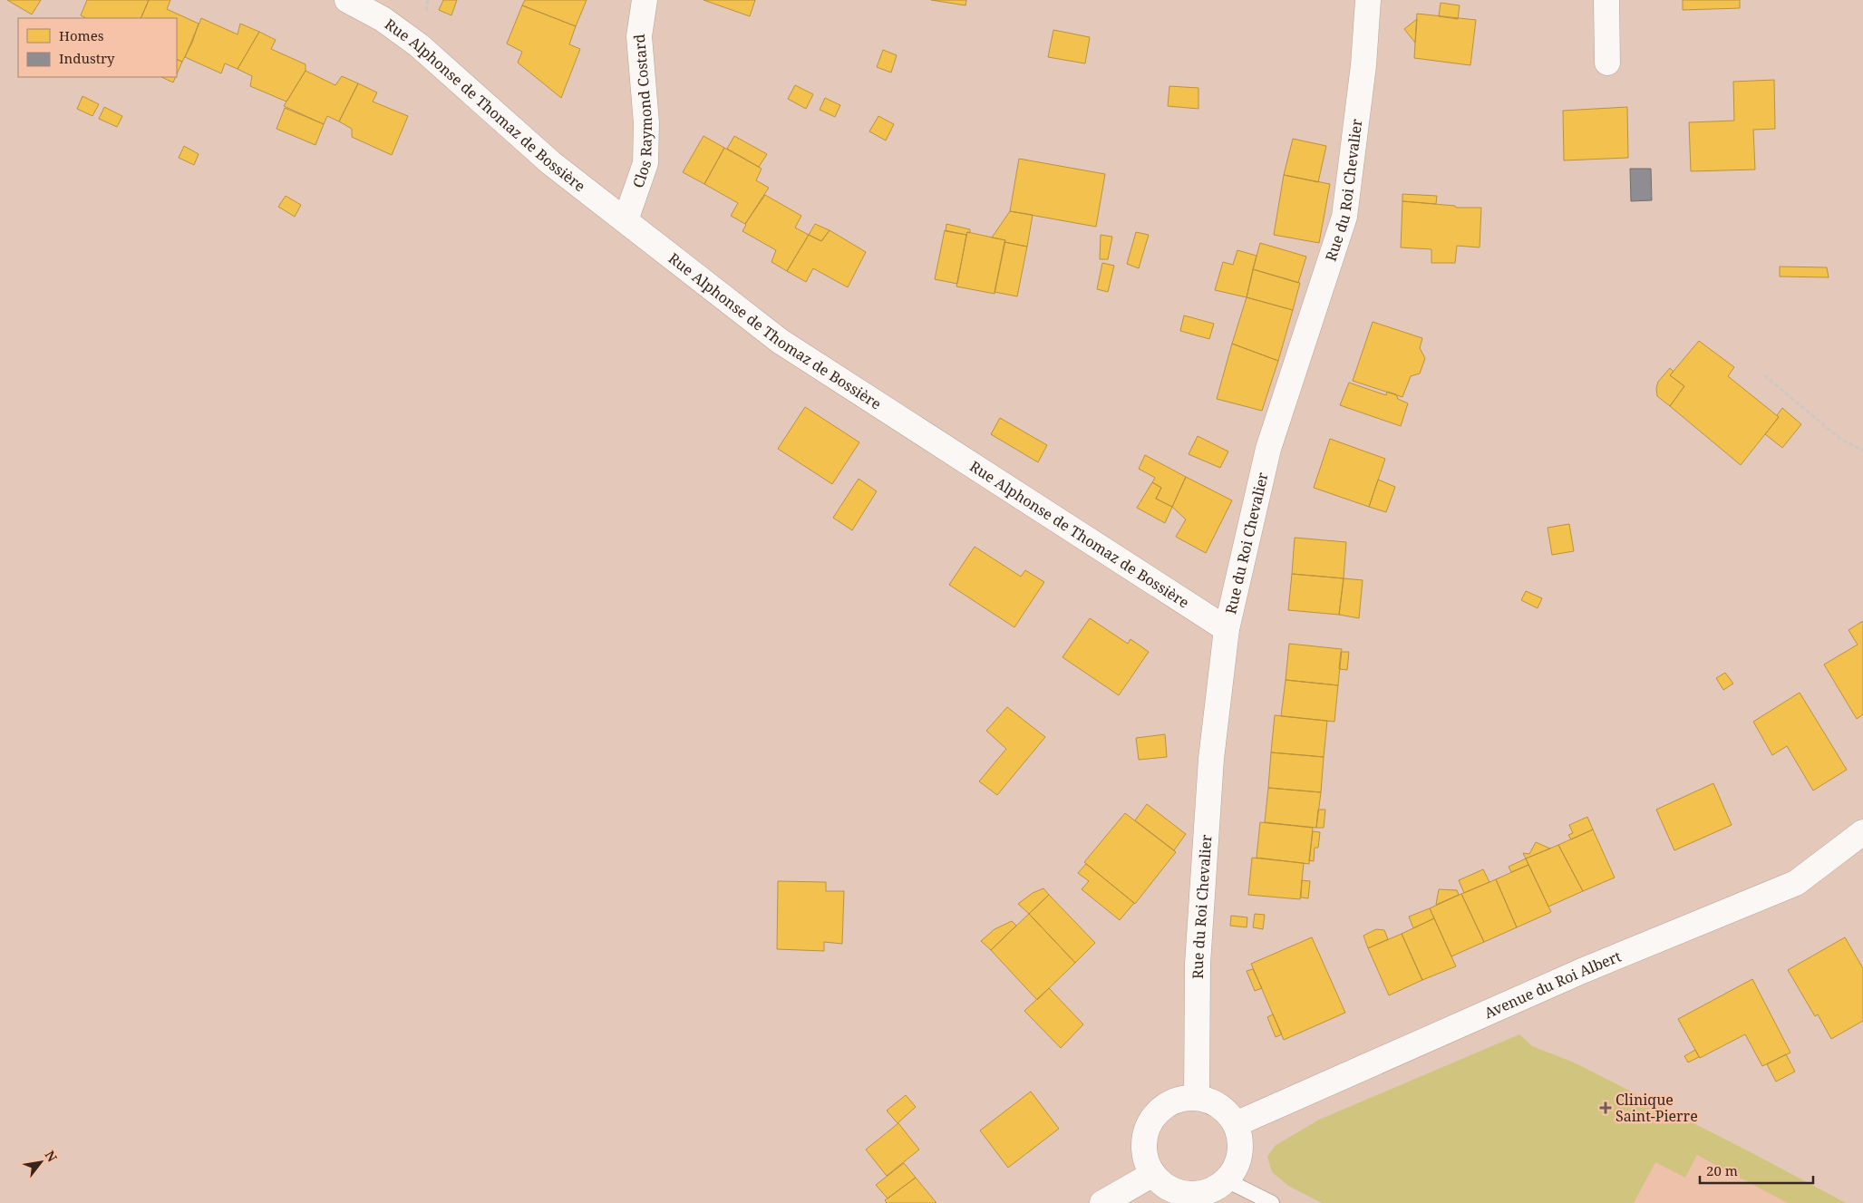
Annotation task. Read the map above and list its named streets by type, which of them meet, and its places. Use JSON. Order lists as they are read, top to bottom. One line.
{"streets":{"street":["Rue Alphonse de Thomaz de Bossière","Clos Raymond Costard","Rue du Roi Chevalier","Avenue du Roi Albert"]},"crossings":[["Rue Alphonse de Thomaz de Bossière","Clos Raymond Costard"],["Rue Alphonse de Thomaz de Bossière","Rue du Roi Chevalier"],["Rue du Roi Chevalier","Avenue du Roi Albert"]],"places":{"health":["Clinique Saint-Pierre"]},"legend":["Homes","Industry"],"scale_bar":"20 m","north":"top right"}
